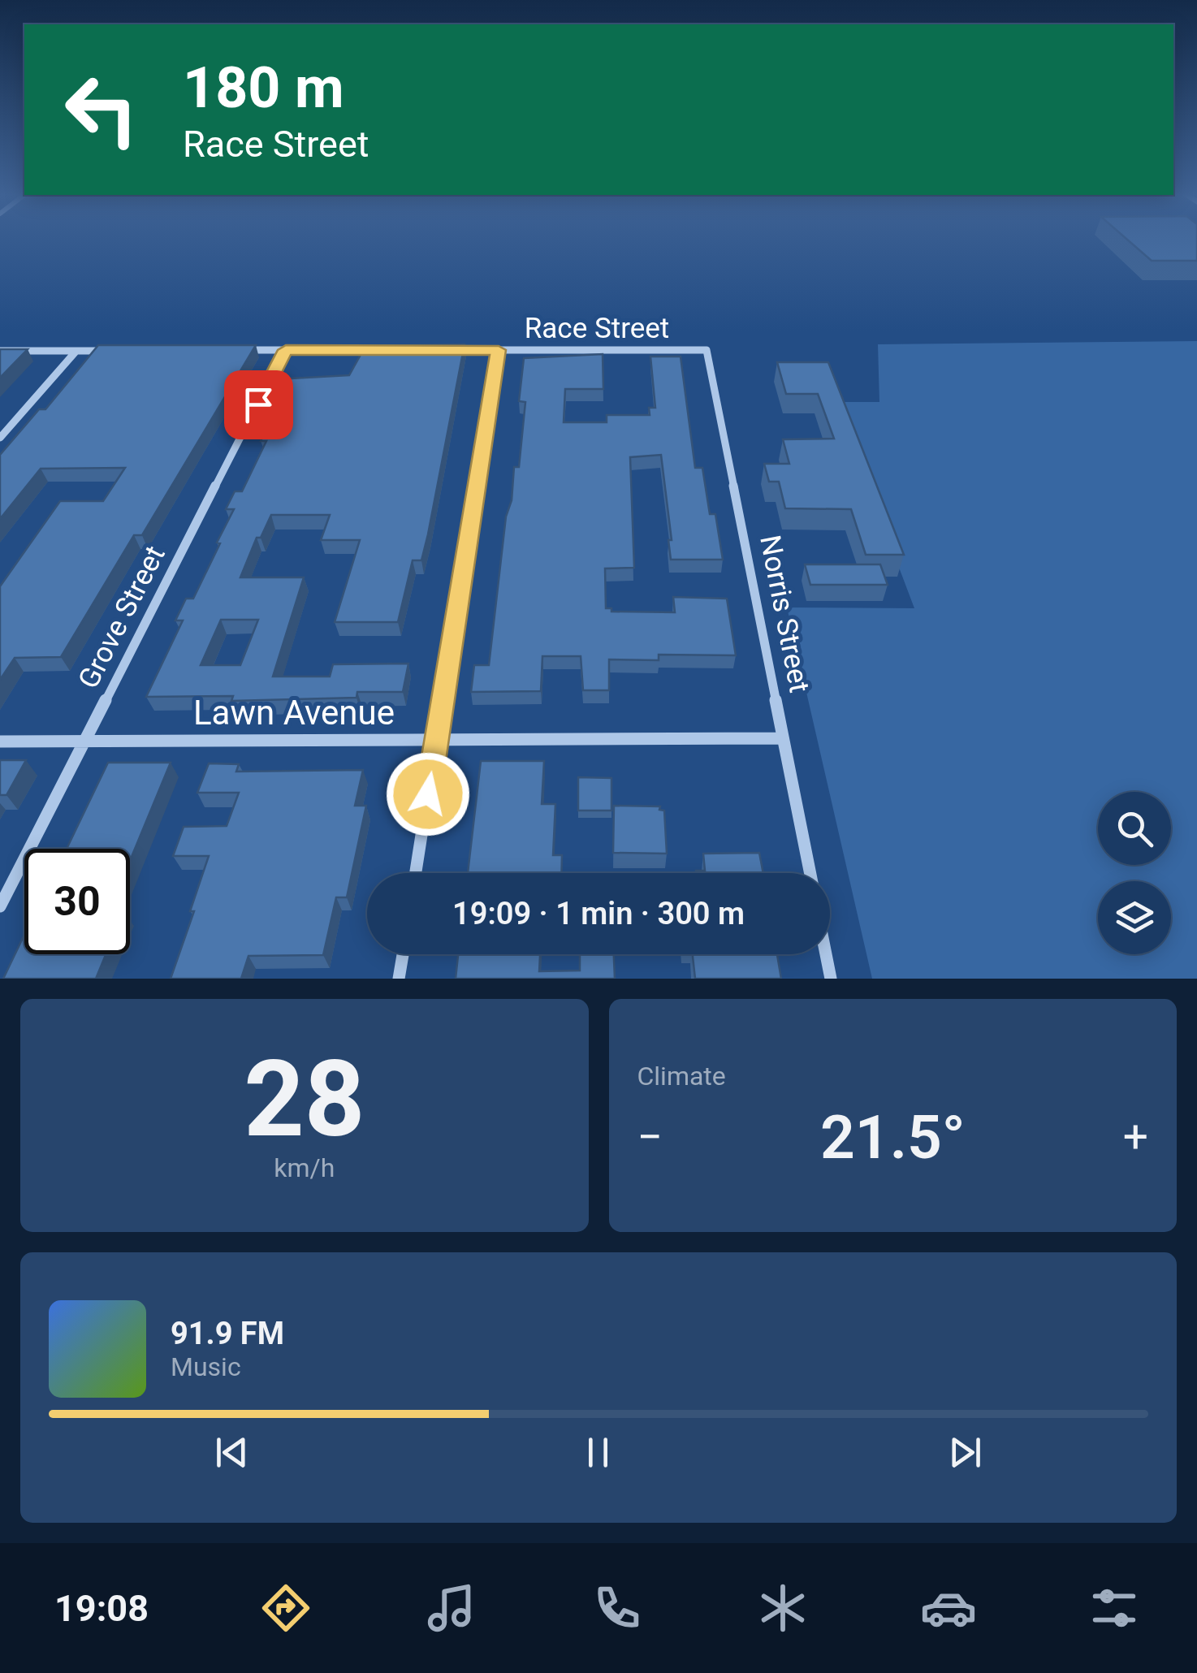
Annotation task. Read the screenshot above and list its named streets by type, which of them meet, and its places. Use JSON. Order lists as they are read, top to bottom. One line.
{"streets":{"street":["Race Street","Norris Street","Grove Street","Lawn Avenue"]},"crossings":[["Race Street","Norris Street"],["Norris Street","Lawn Avenue"],["Grove Street","Lawn Avenue"]],"page":{"turn":["180 m","Race Street"],"limit":"30","trip":"19:09 · 1 min · 300 m","tile":[["28","km/h"],"Climate"],"heat":["−","21.5°","+"],"song":["91.9 FM","Music"],"tabs":"19:08"}}
